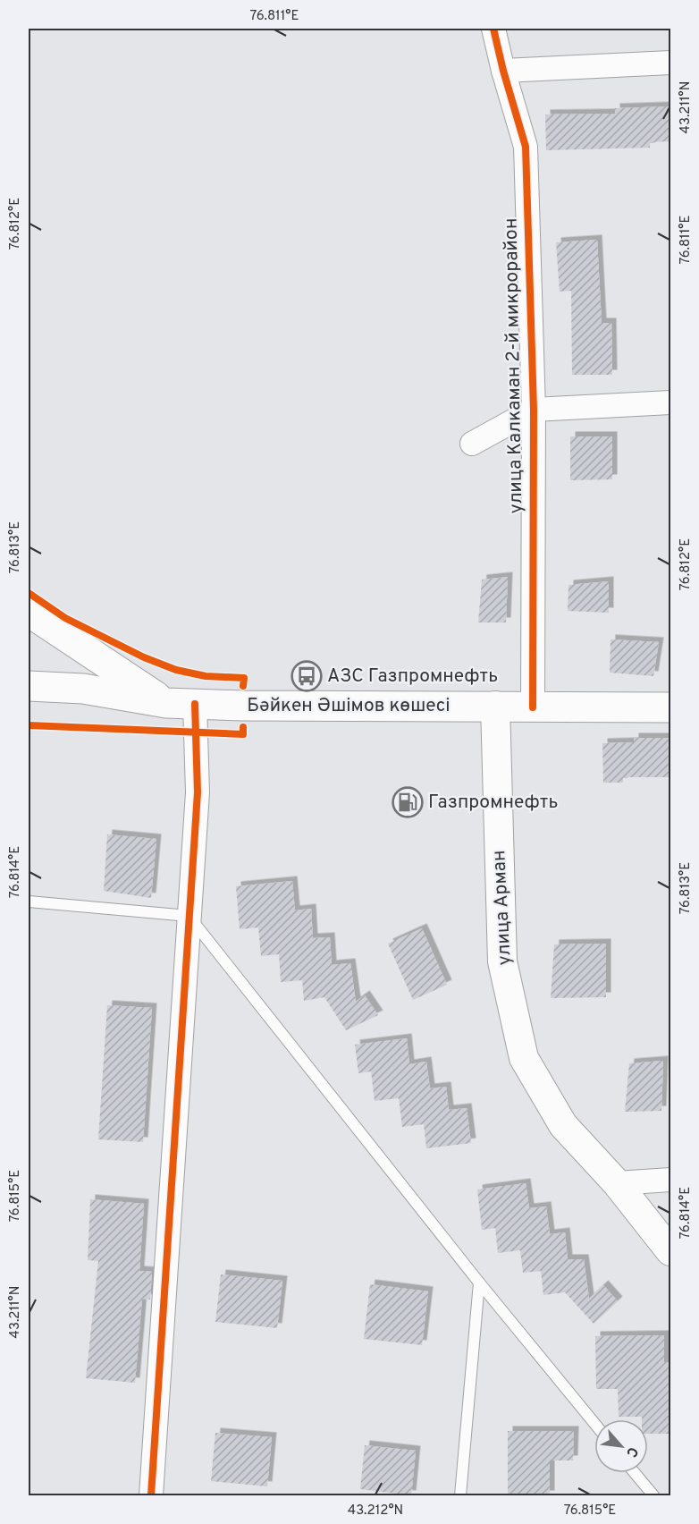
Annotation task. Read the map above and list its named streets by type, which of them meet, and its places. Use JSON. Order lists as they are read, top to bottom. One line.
{"streets":{"main road":["Бәйкен Әшімов көшесі"],"street":["улица Калкаман 2-й микрорайон","улица Арман"]},"crossings":[["улица Калкаман 2-й микрорайон","Бәйкен Әшімов көшесі"],["Бәйкен Әшімов көшесі","улица Арман"]],"places":{"bus stop":["АЗС Газпромнефть"],"fuel station":["Газпромнефть"]},"north":"bottom right","coordinates":["76.811°E","43.211°N","76.812°E","76.813°E","76.814°E","76.815°E","43.212°N"]}
